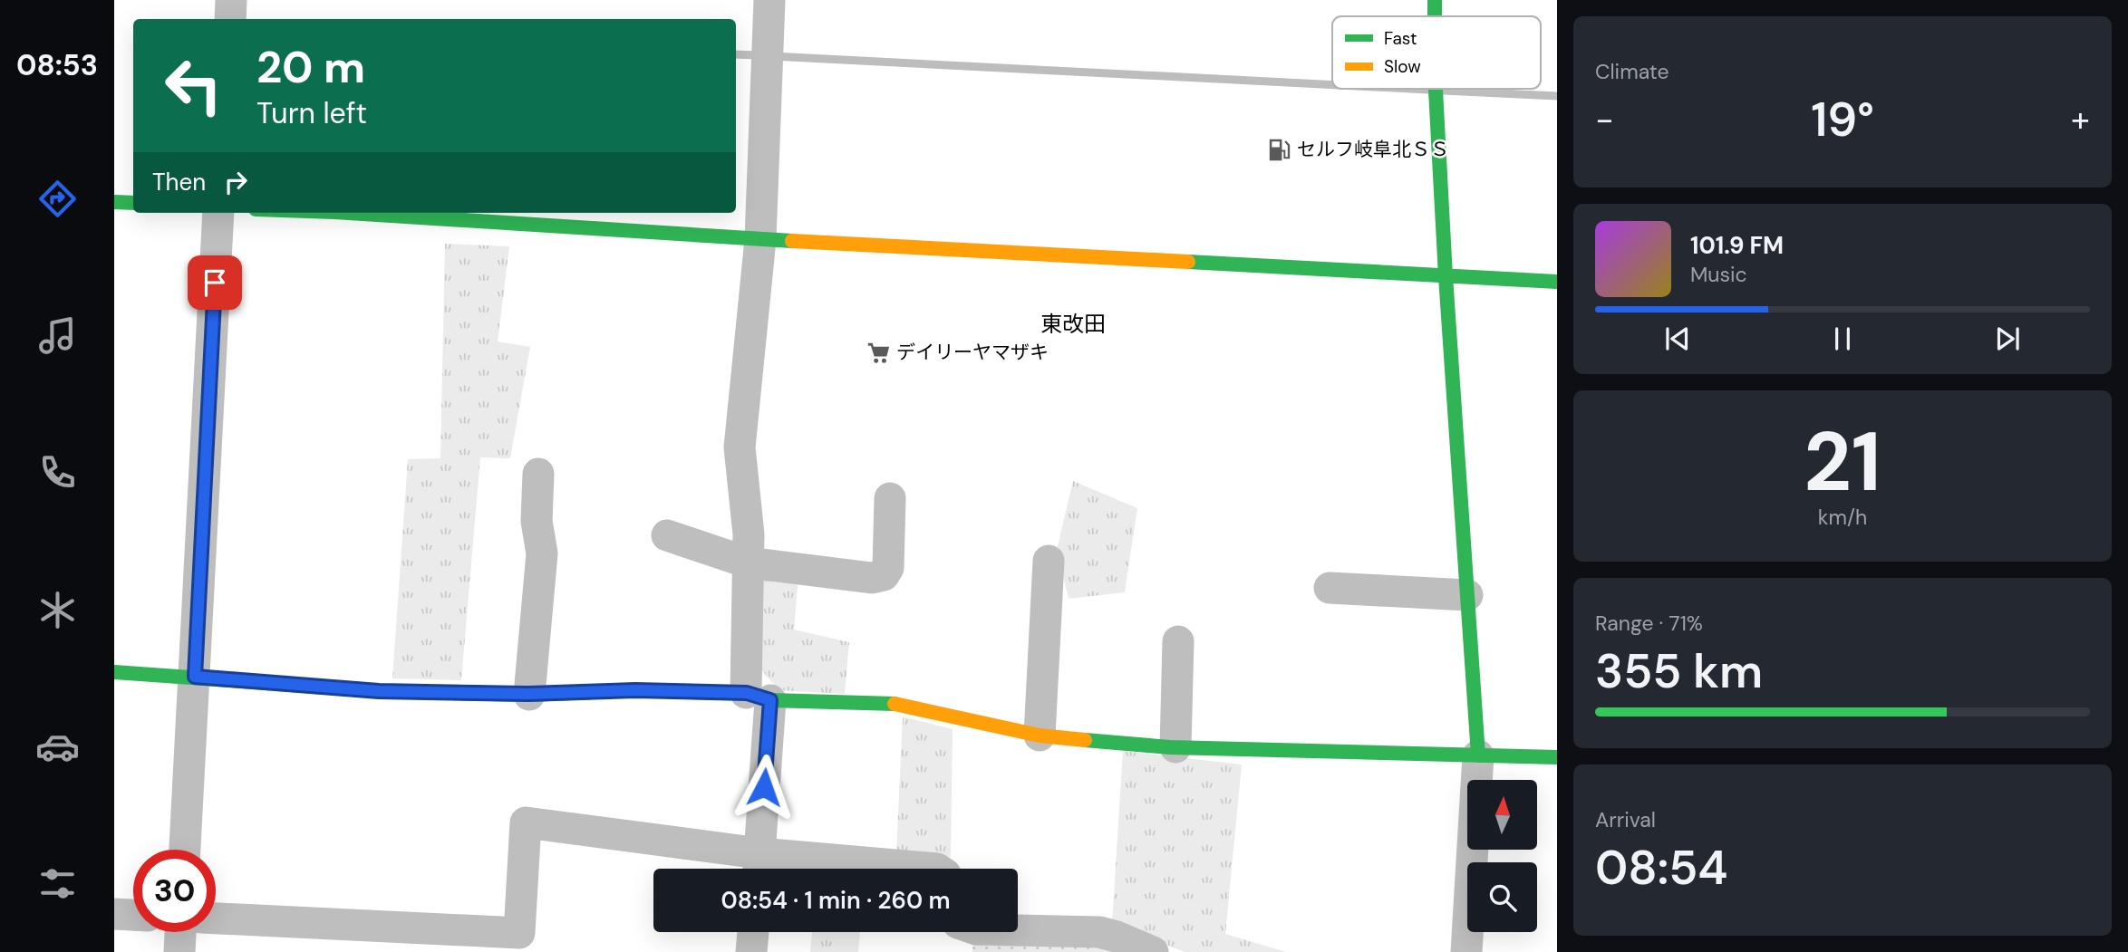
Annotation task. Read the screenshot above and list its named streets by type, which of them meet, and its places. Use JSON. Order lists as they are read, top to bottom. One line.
{"districts":["東改田"],"places":{"fuel station":["セルフ岐阜北ＳＳ"],"supermarket":["デイリーヤマザキ"]},"legend":["Fast","Slow"],"north":"top","page":{"tabs":"08:53","tile":["Climate",["21","km/h"],["Range · 71%","355 km"],["Arrival","08:54"]],"turn":["20 m","Turn left"],"heat":["−","19°","+"],"then":"Then","song":["101.9 FM","Music"],"limit":"30","trip":"08:54 · 1 min · 260 m"}}
